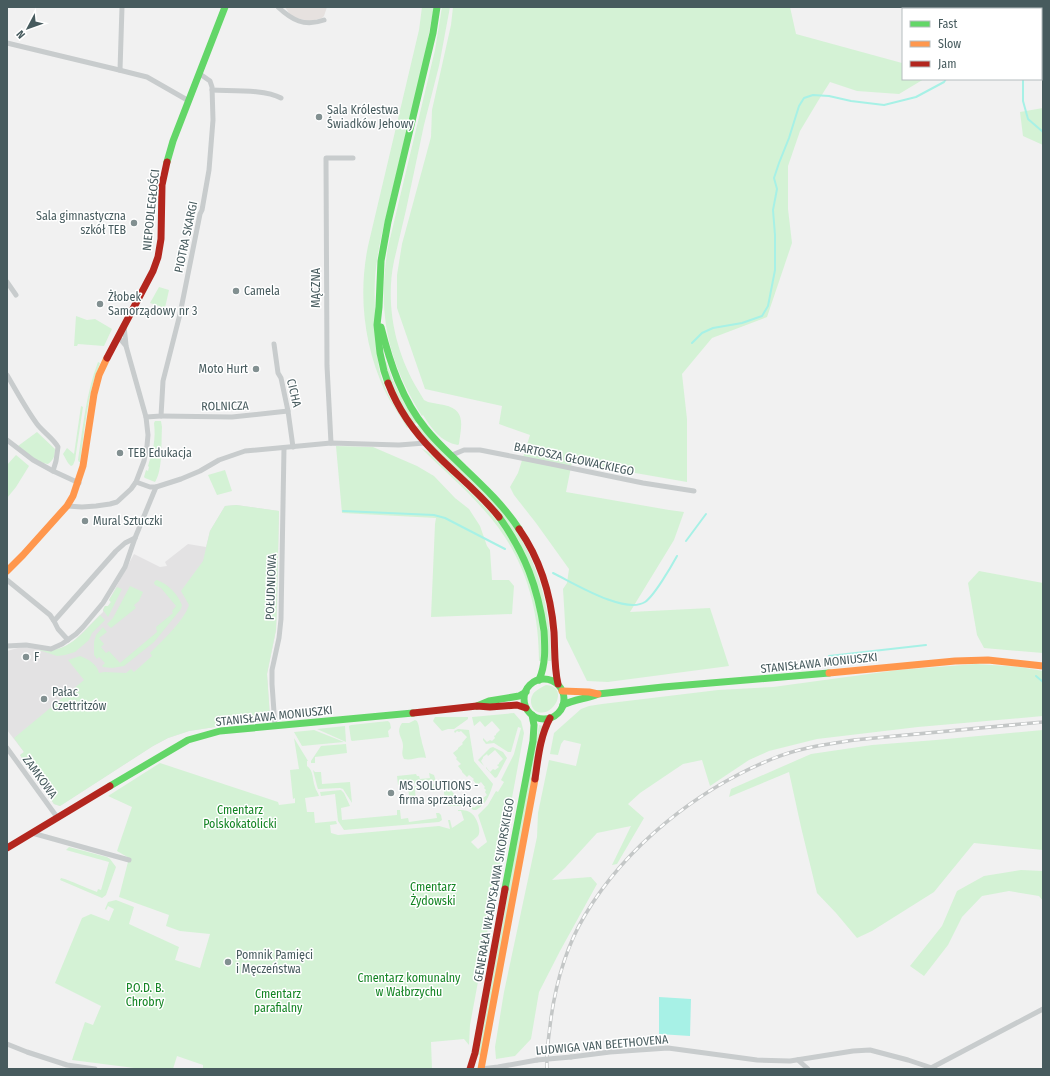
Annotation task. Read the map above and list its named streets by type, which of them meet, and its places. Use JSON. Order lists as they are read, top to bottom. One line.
{"streets":{"main road":["NIEPODLEGŁOŚCI","STANISŁAWA MONIUSZKI","GENERAŁA WŁADYSŁAWA SIKORSKIEGO"],"street":["PIOTRA SKARGI","MĄCZNA","CICHA","ROLNICZA","BARTOSZA GŁOWACKIEGO","POŁUDNIOWA","ZAMKOWA","LUDWIGA VAN BEETHOVENA"]},"crossings":[["PIOTRA SKARGI","ROLNICZA"],["CICHA","ROLNICZA"],["POŁUDNIOWA","STANISŁAWA MONIUSZKI"],["STANISŁAWA MONIUSZKI","ZAMKOWA"],["STANISŁAWA MONIUSZKI","GENERAŁA WŁADYSŁAWA SIKORSKIEGO"],["GENERAŁA WŁADYSŁAWA SIKORSKIEGO","LUDWIGA VAN BEETHOVENA"]],"parks":["Cmentarz Polskokatolicki","Cmentarz Żydowski","Cmentarz komunalny w Wałbrzychu","P.O.D. B. Chrobry","Cmentarz parafialny"],"places":["Sala Królestwa Świadków Jehowy","Sala gimnastyczna szkół TEB","Camela","Żłobek Samorządowy nr 3","Moto Hurt","TEB Edukacja","Mural Sztuczki","F","Pałac Czettritzów","MS SOLUTIONS - firma sprzatająca","Pomnik Pamięci i Męczeństwa"],"legend":["Fast","Slow","Jam"],"north":"bottom left"}
